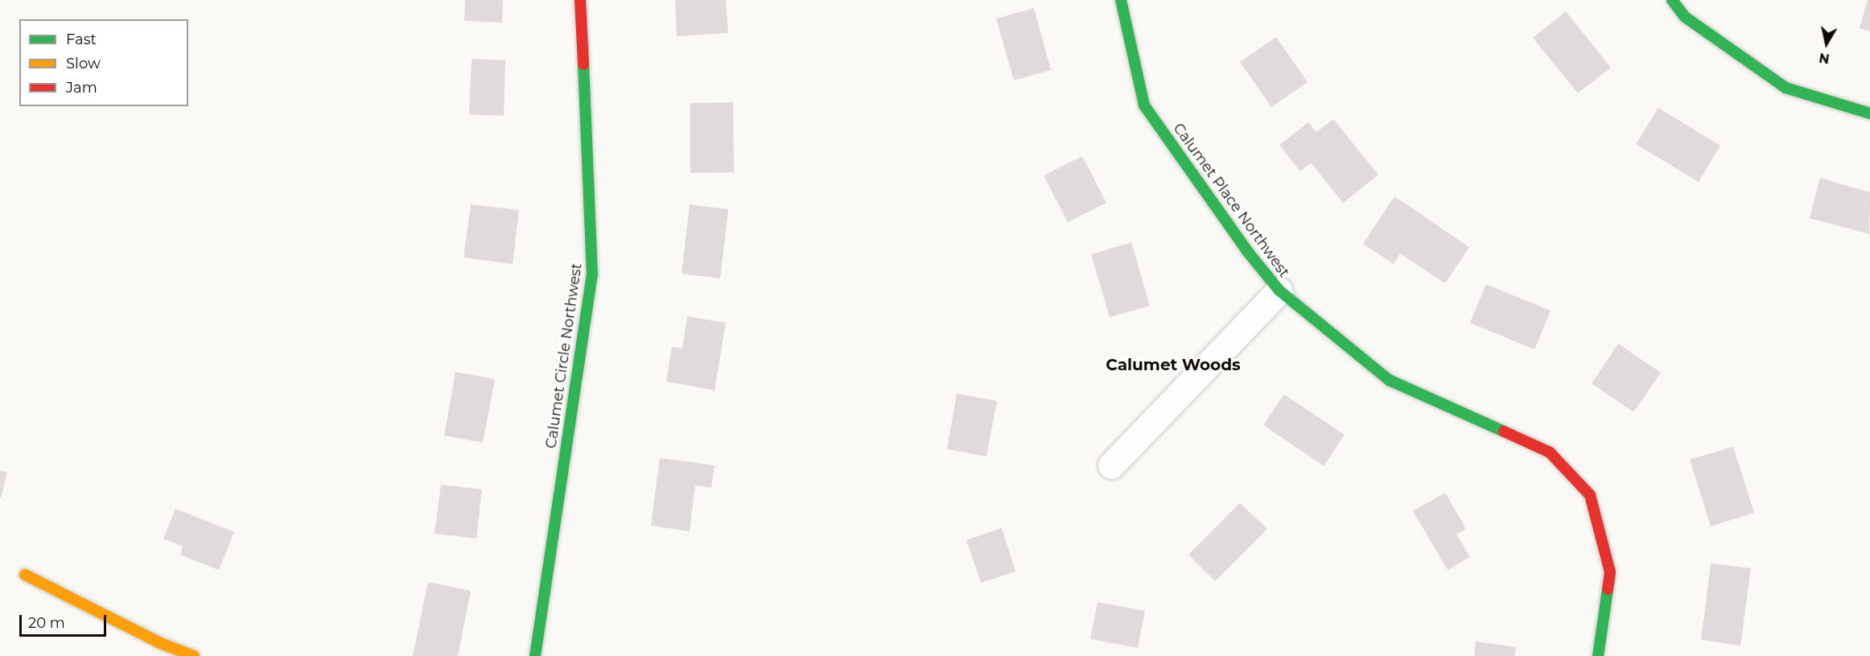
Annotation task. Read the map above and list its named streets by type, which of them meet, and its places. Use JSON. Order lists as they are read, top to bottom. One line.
{"streets":{"street":["Calumet Place Northwest","Calumet Circle Northwest"]},"districts":["Calumet Woods"],"legend":["Fast","Slow","Jam"],"scale_bar":"20 m","north":"bottom"}
